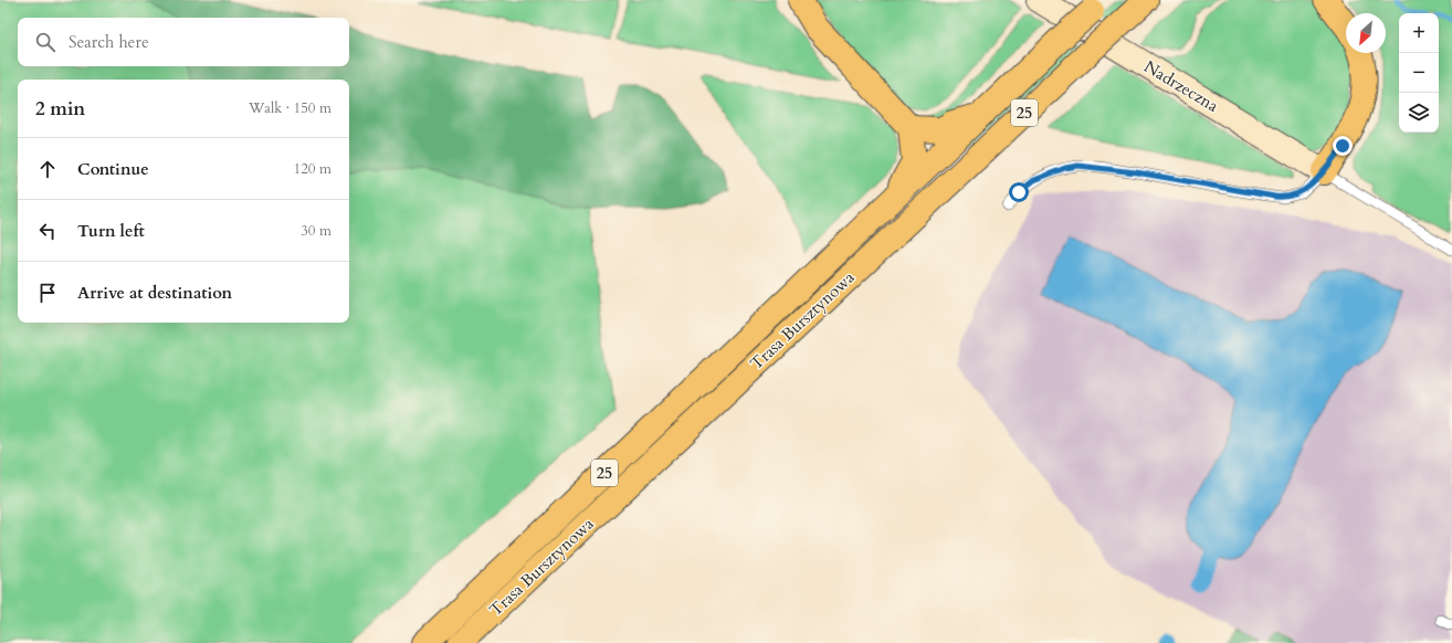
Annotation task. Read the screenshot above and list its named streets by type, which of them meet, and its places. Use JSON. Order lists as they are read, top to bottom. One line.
{"streets":{"main road":["25","Trasa Bursztynowa"],"street":["Nadrzeczna"]},"north":"bottom left","page":{"map_buttons":["+","−"],"search":"Search here","heading":["2 min","Walk · 150 m"],"list":[["Continue","120 m"],["Turn left","30 m"],"Arrive at destination"]}}
